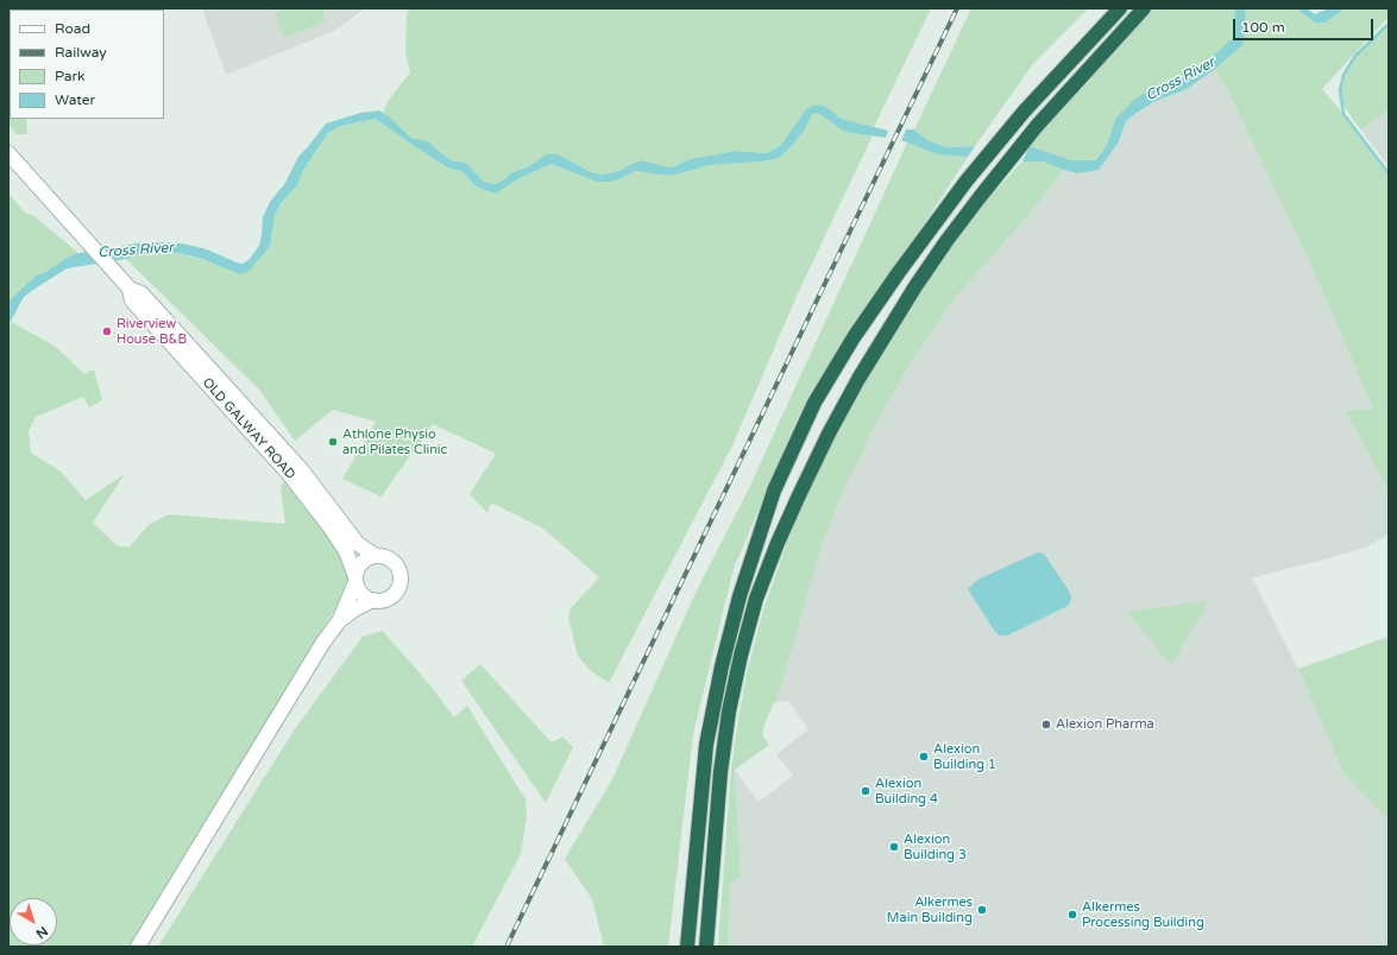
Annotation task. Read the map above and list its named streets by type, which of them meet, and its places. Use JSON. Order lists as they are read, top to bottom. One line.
{"streets":{"main road":["OLD GALWAY ROAD"]},"water":["Cross River"],"places":["Riverview House B&B","Athlone Physio and Pilates Clinic","Alexion Pharma","Alexion Building 1","Alexion Building 4","Alexion Building 3","Alkermes Main Building","Alkermes Processing Building"],"legend":["Road","Railway","Park","Water"],"scale_bar":"100 m","north":"bottom right"}
